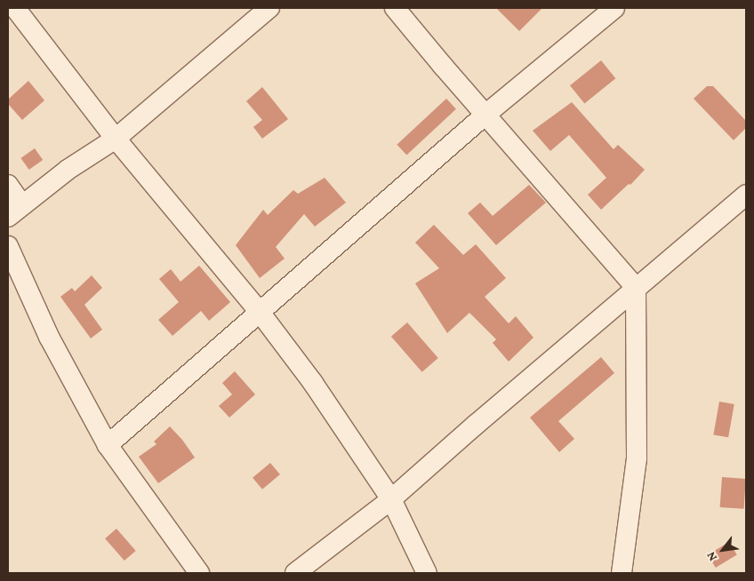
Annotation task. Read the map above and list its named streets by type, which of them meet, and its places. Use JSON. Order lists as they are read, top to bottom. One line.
{"north":"bottom left"}
